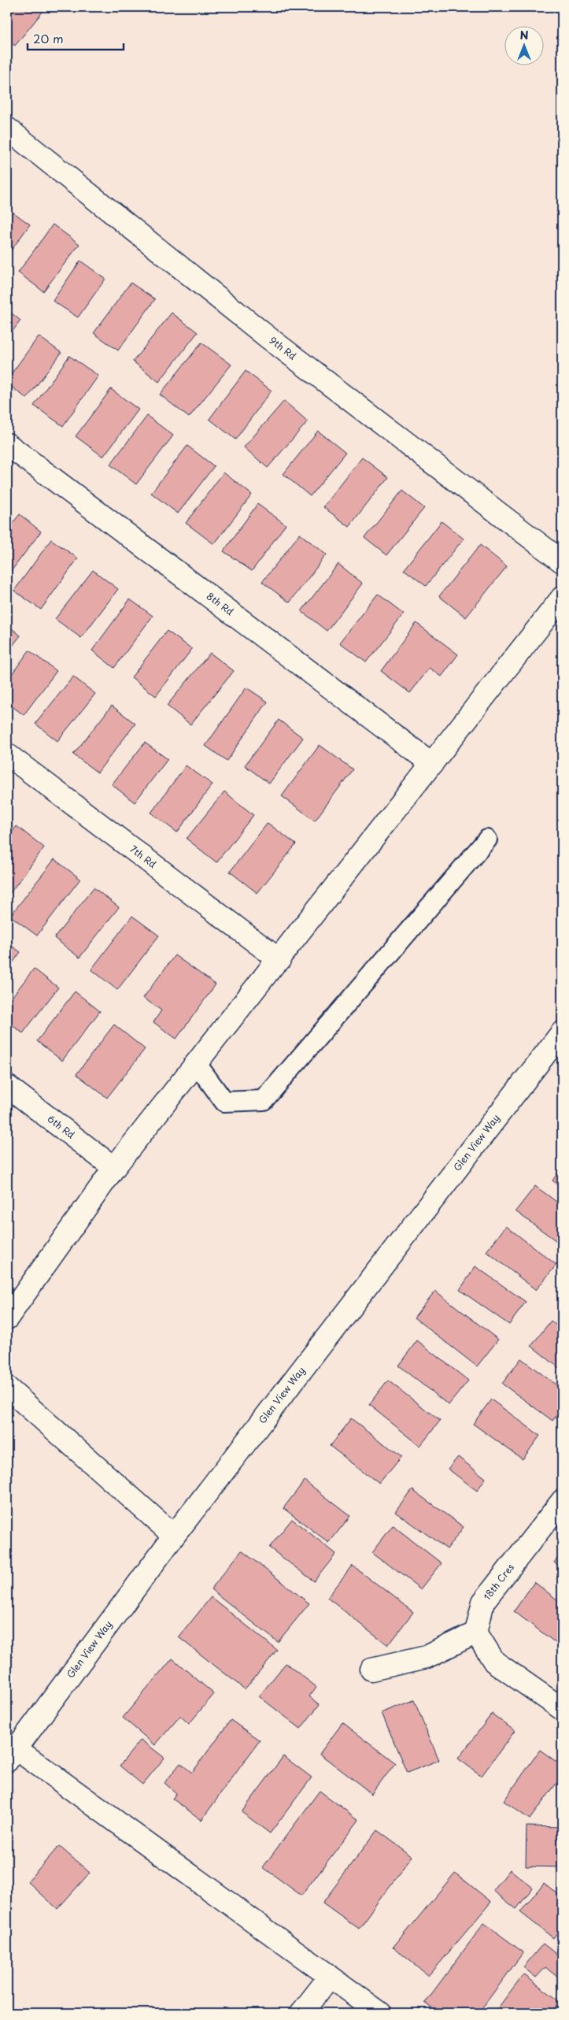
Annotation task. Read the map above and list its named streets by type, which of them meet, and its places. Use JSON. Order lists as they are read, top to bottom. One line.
{"streets":{"street":["9th Rd","8th Rd","7th Rd","6th Rd","Glen View Way","18th Cres"]},"scale_bar":"20 m","north":"top"}
